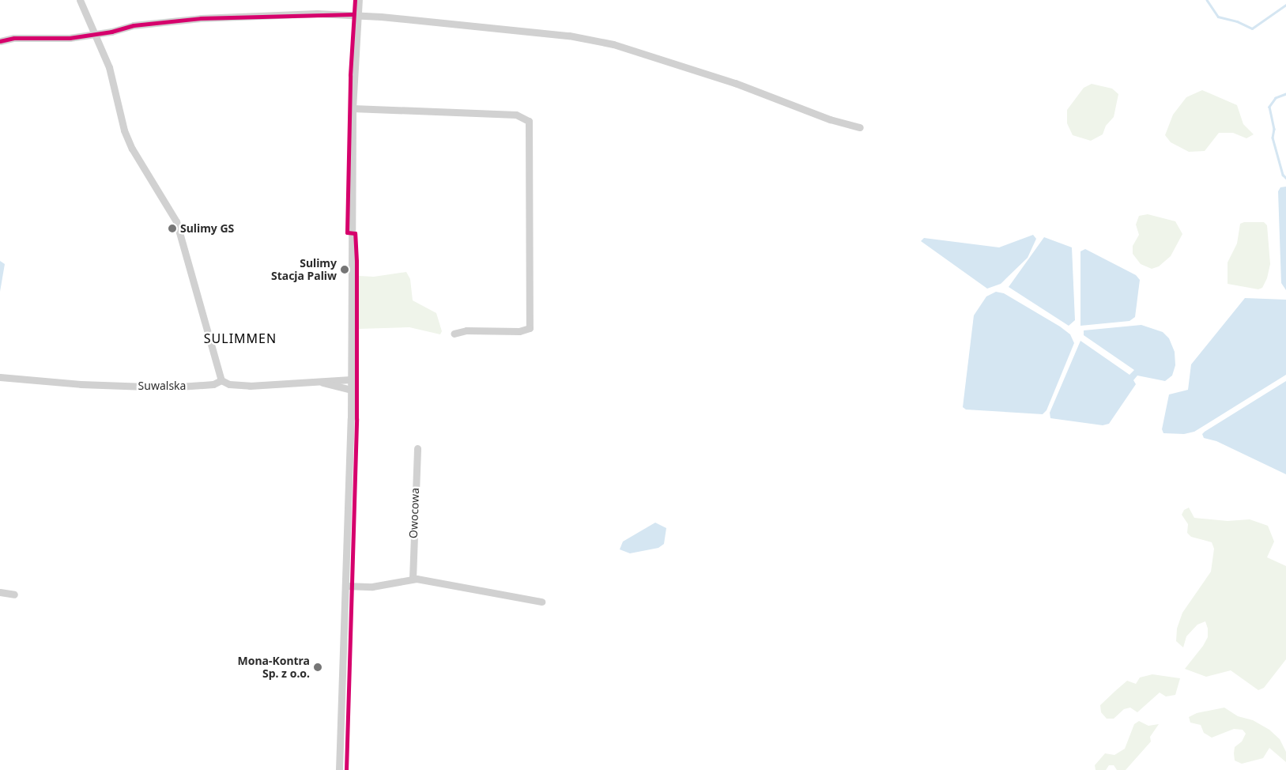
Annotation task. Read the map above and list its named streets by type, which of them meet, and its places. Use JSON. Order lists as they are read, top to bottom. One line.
{"streets":{"street":["Suwalska","Owocowa"]},"districts":["SULIMMEN"],"places":["Sulimy GS","Sulimy Stacja Paliw","Mona-Kontra Sp. z o.o."]}
